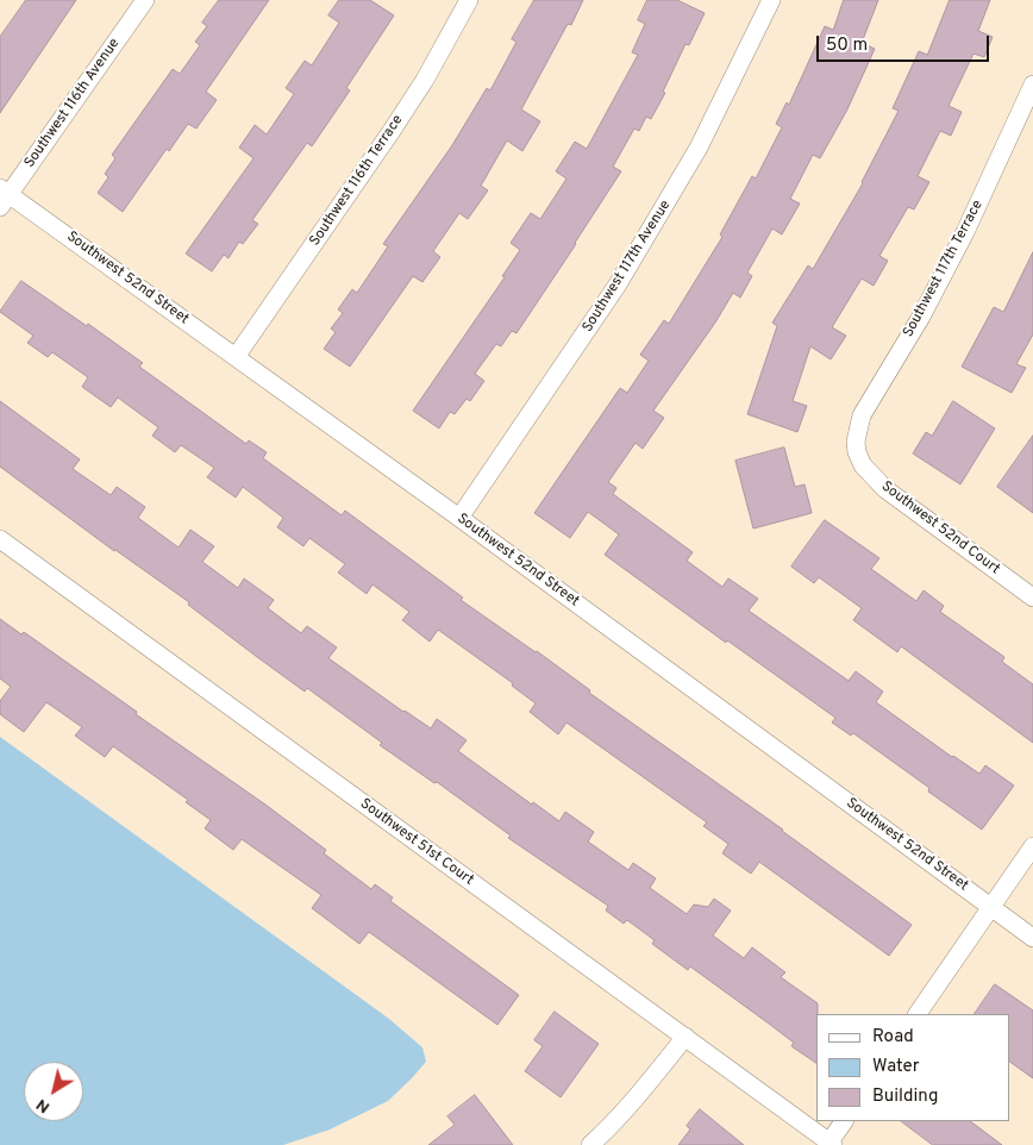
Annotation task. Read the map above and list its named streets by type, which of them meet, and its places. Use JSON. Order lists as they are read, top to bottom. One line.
{"streets":{"street":["Southwest 116th Avenue","Southwest 116th Terrace","Southwest 117th Avenue","Southwest 117th Terrace","Southwest 52nd Street","Southwest 52nd Court","Southwest 51st Court"]},"crossings":[["Southwest 116th Avenue","Southwest 52nd Street"],["Southwest 116th Terrace","Southwest 52nd Street"],["Southwest 117th Avenue","Southwest 52nd Street"],["Southwest 117th Terrace","Southwest 52nd Court"]],"legend":["Road","Water","Building"],"scale_bar":"50 m","north":"bottom left"}
